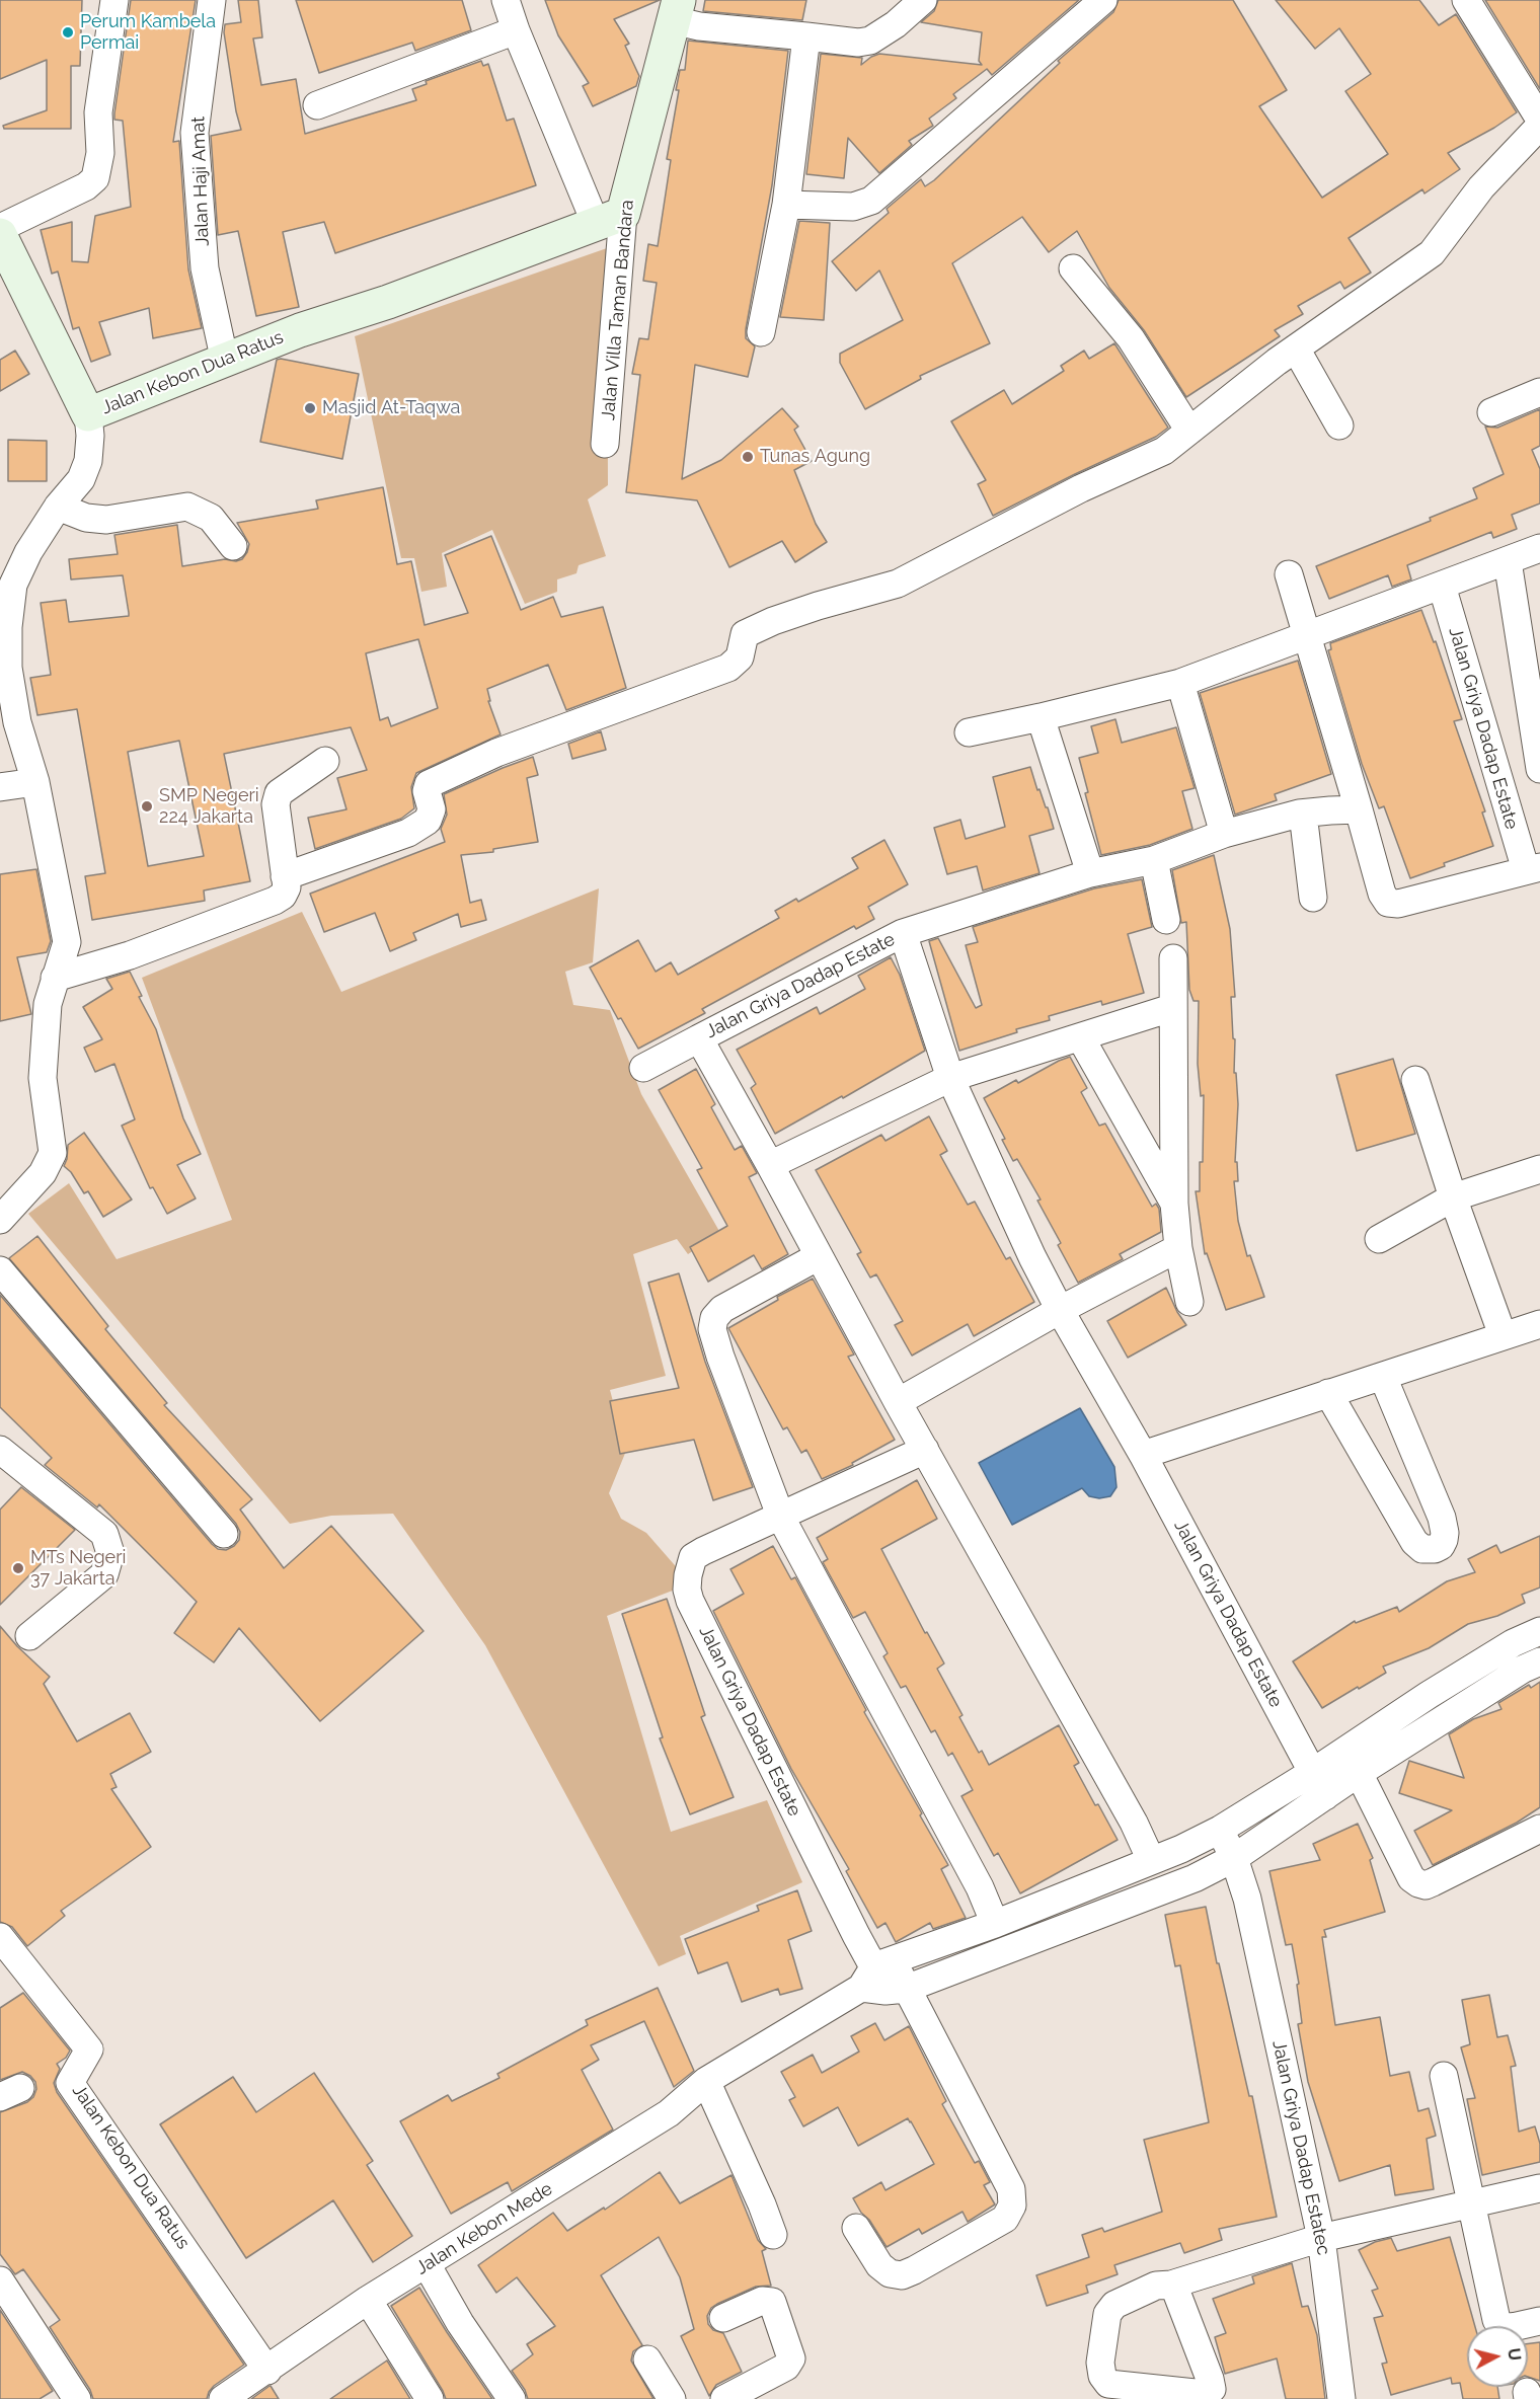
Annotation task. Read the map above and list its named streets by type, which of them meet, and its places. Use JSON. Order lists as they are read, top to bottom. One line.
{"streets":{"street":["Jalan Haji Amat","Jalan Villa Taman Bandara","Jalan Kebon Dua Ratus","Jalan Griya Dadap Estate","Jalan Griya Dadap Estatec","Jalan Kebon Mede"]},"crossings":[["Jalan Haji Amat","Jalan Kebon Dua Ratus"],["Jalan Villa Taman Bandara","Jalan Kebon Dua Ratus"],["Jalan Kebon Dua Ratus","Jalan Kebon Mede"],["Jalan Griya Dadap Estate","Jalan Kebon Mede"]],"places":["Perum Kambela Permai","Masjid At-Taqwa","Tunas Agung","SMP Negeri 224 Jakarta","MTs Negeri 37 Jakarta"],"north":"right"}
